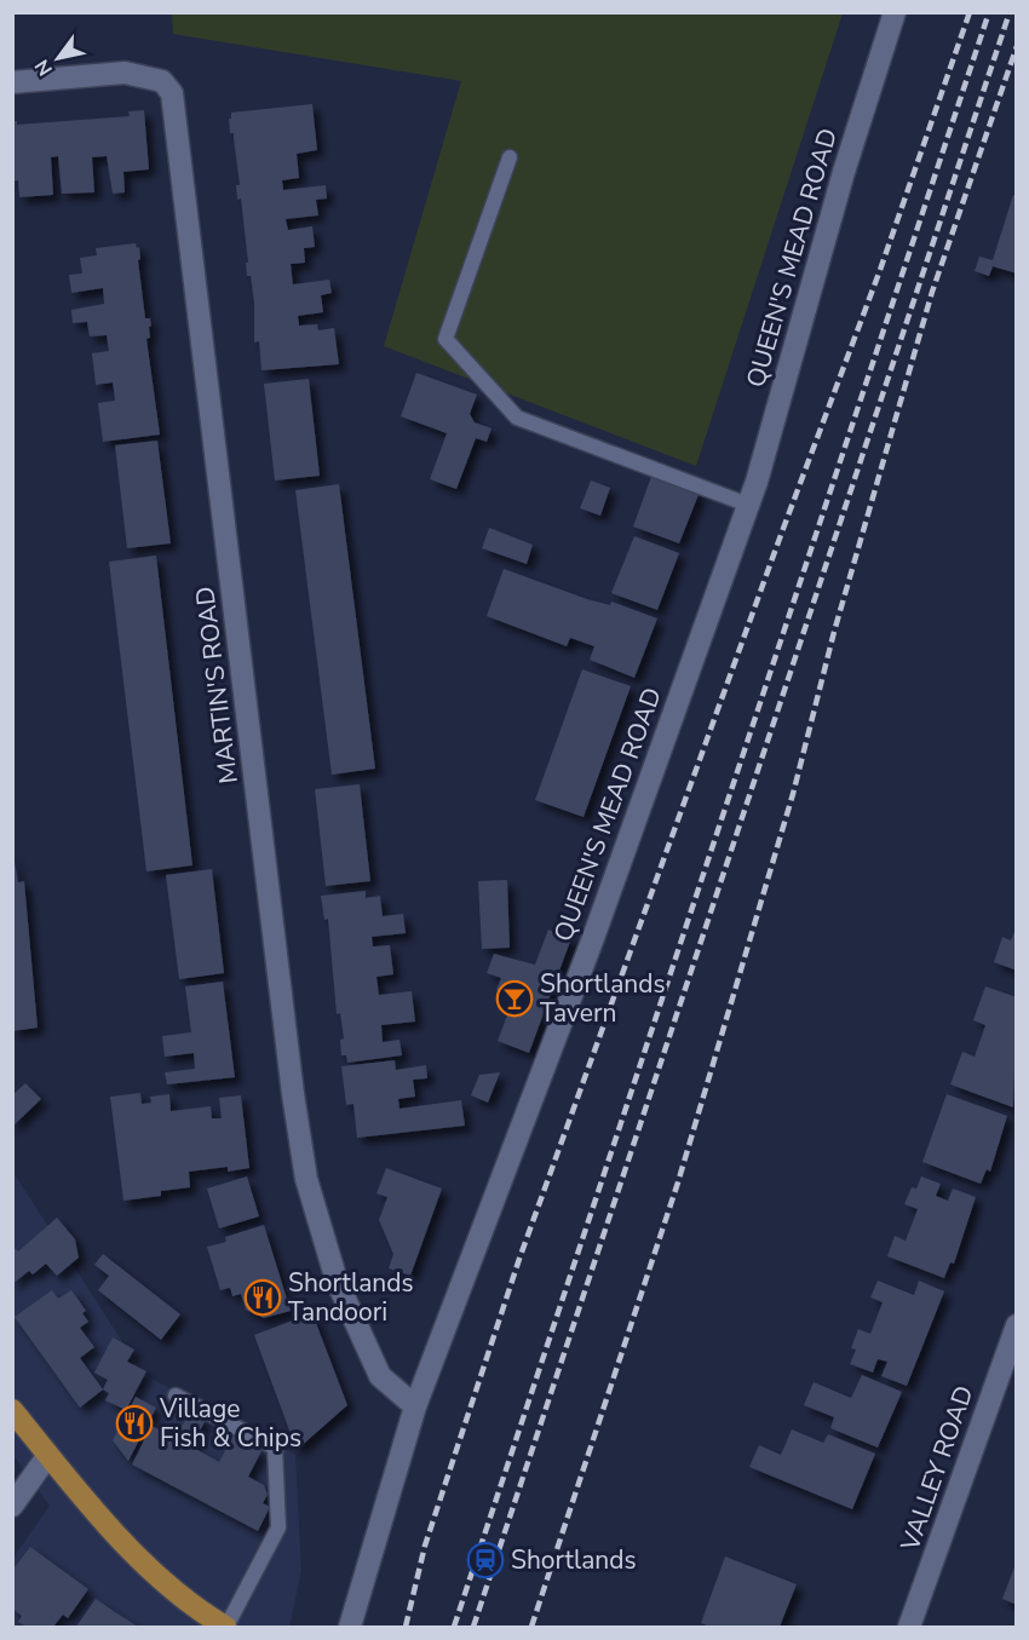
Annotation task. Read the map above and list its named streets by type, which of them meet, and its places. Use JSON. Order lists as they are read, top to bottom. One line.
{"streets":{"street":["QUEEN'S MEAD ROAD","MARTIN'S ROAD","VALLEY ROAD"]},"crossings":[["QUEEN'S MEAD ROAD","MARTIN'S ROAD"]],"places":{"bar":["Shortlands Tavern"],"restaurant":["Shortlands Tandoori","Village Fish & Chips"],"station":["Shortlands"]},"north":"bottom left"}
